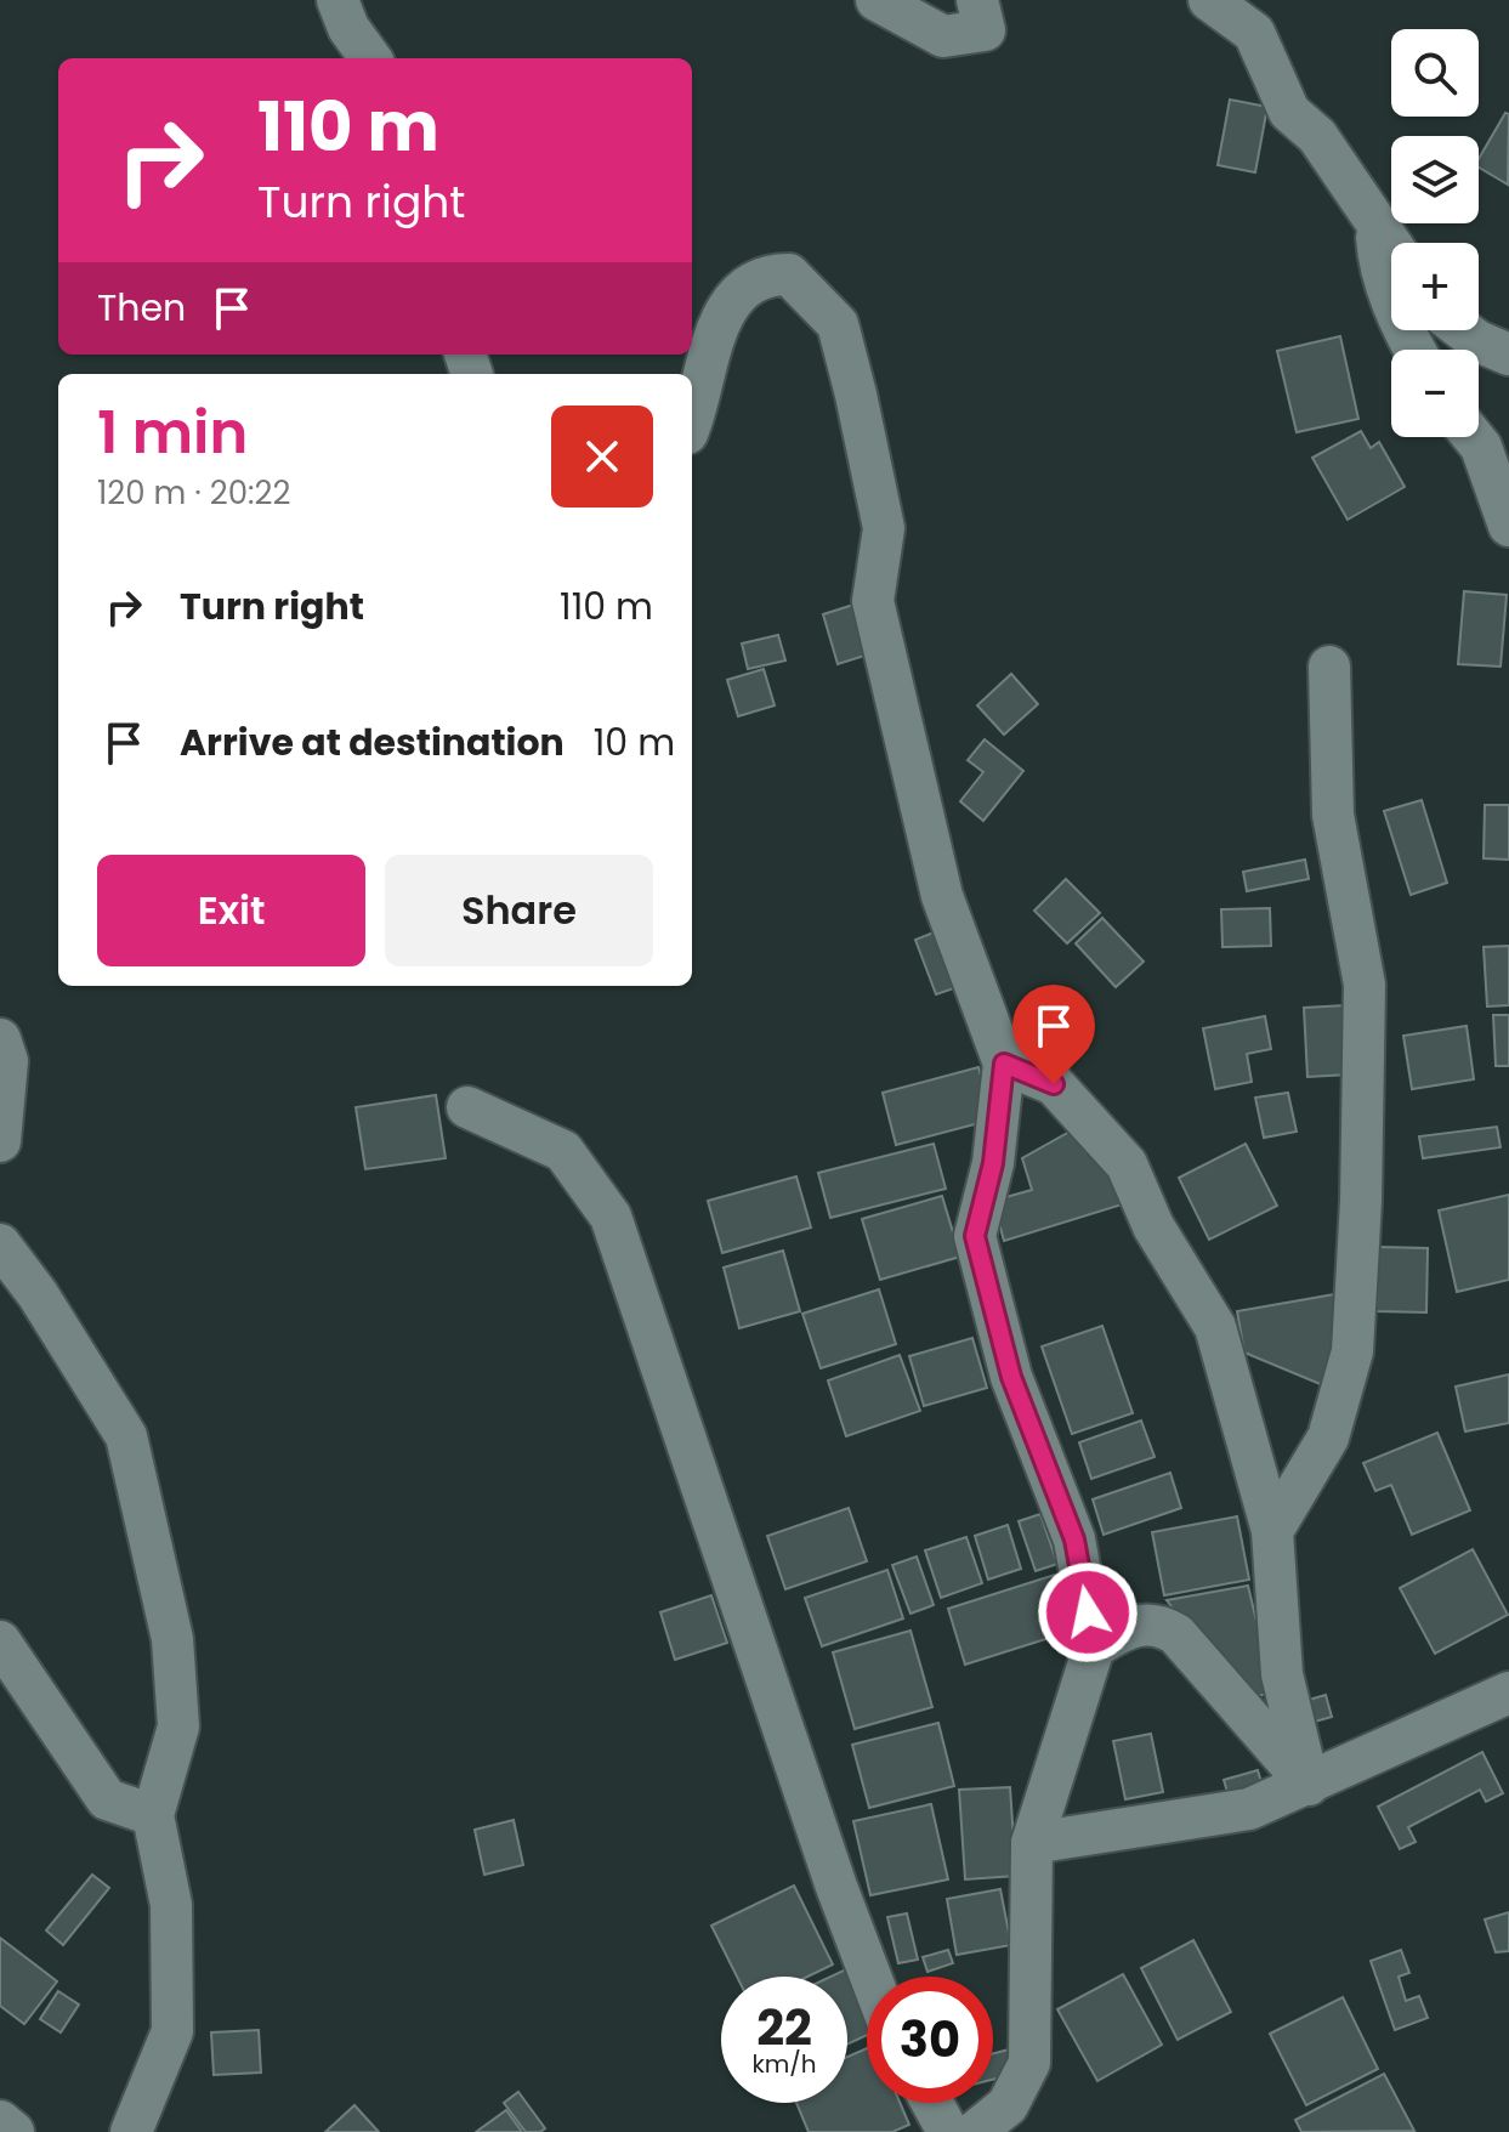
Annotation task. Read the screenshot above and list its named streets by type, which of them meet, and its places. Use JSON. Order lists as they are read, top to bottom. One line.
{"page":{"map_buttons":["+","−"],"turn":["110 m","Turn right"],"then":"Then","heading":["1 min","120 m · 20:22"],"list":[{"name":"Turn right","value":"110 m"},{"name":"Arrive at destination","value":"10 m"}],"buttons":["Exit","Share"],"speed":"22 km/h","limit":"30"}}
